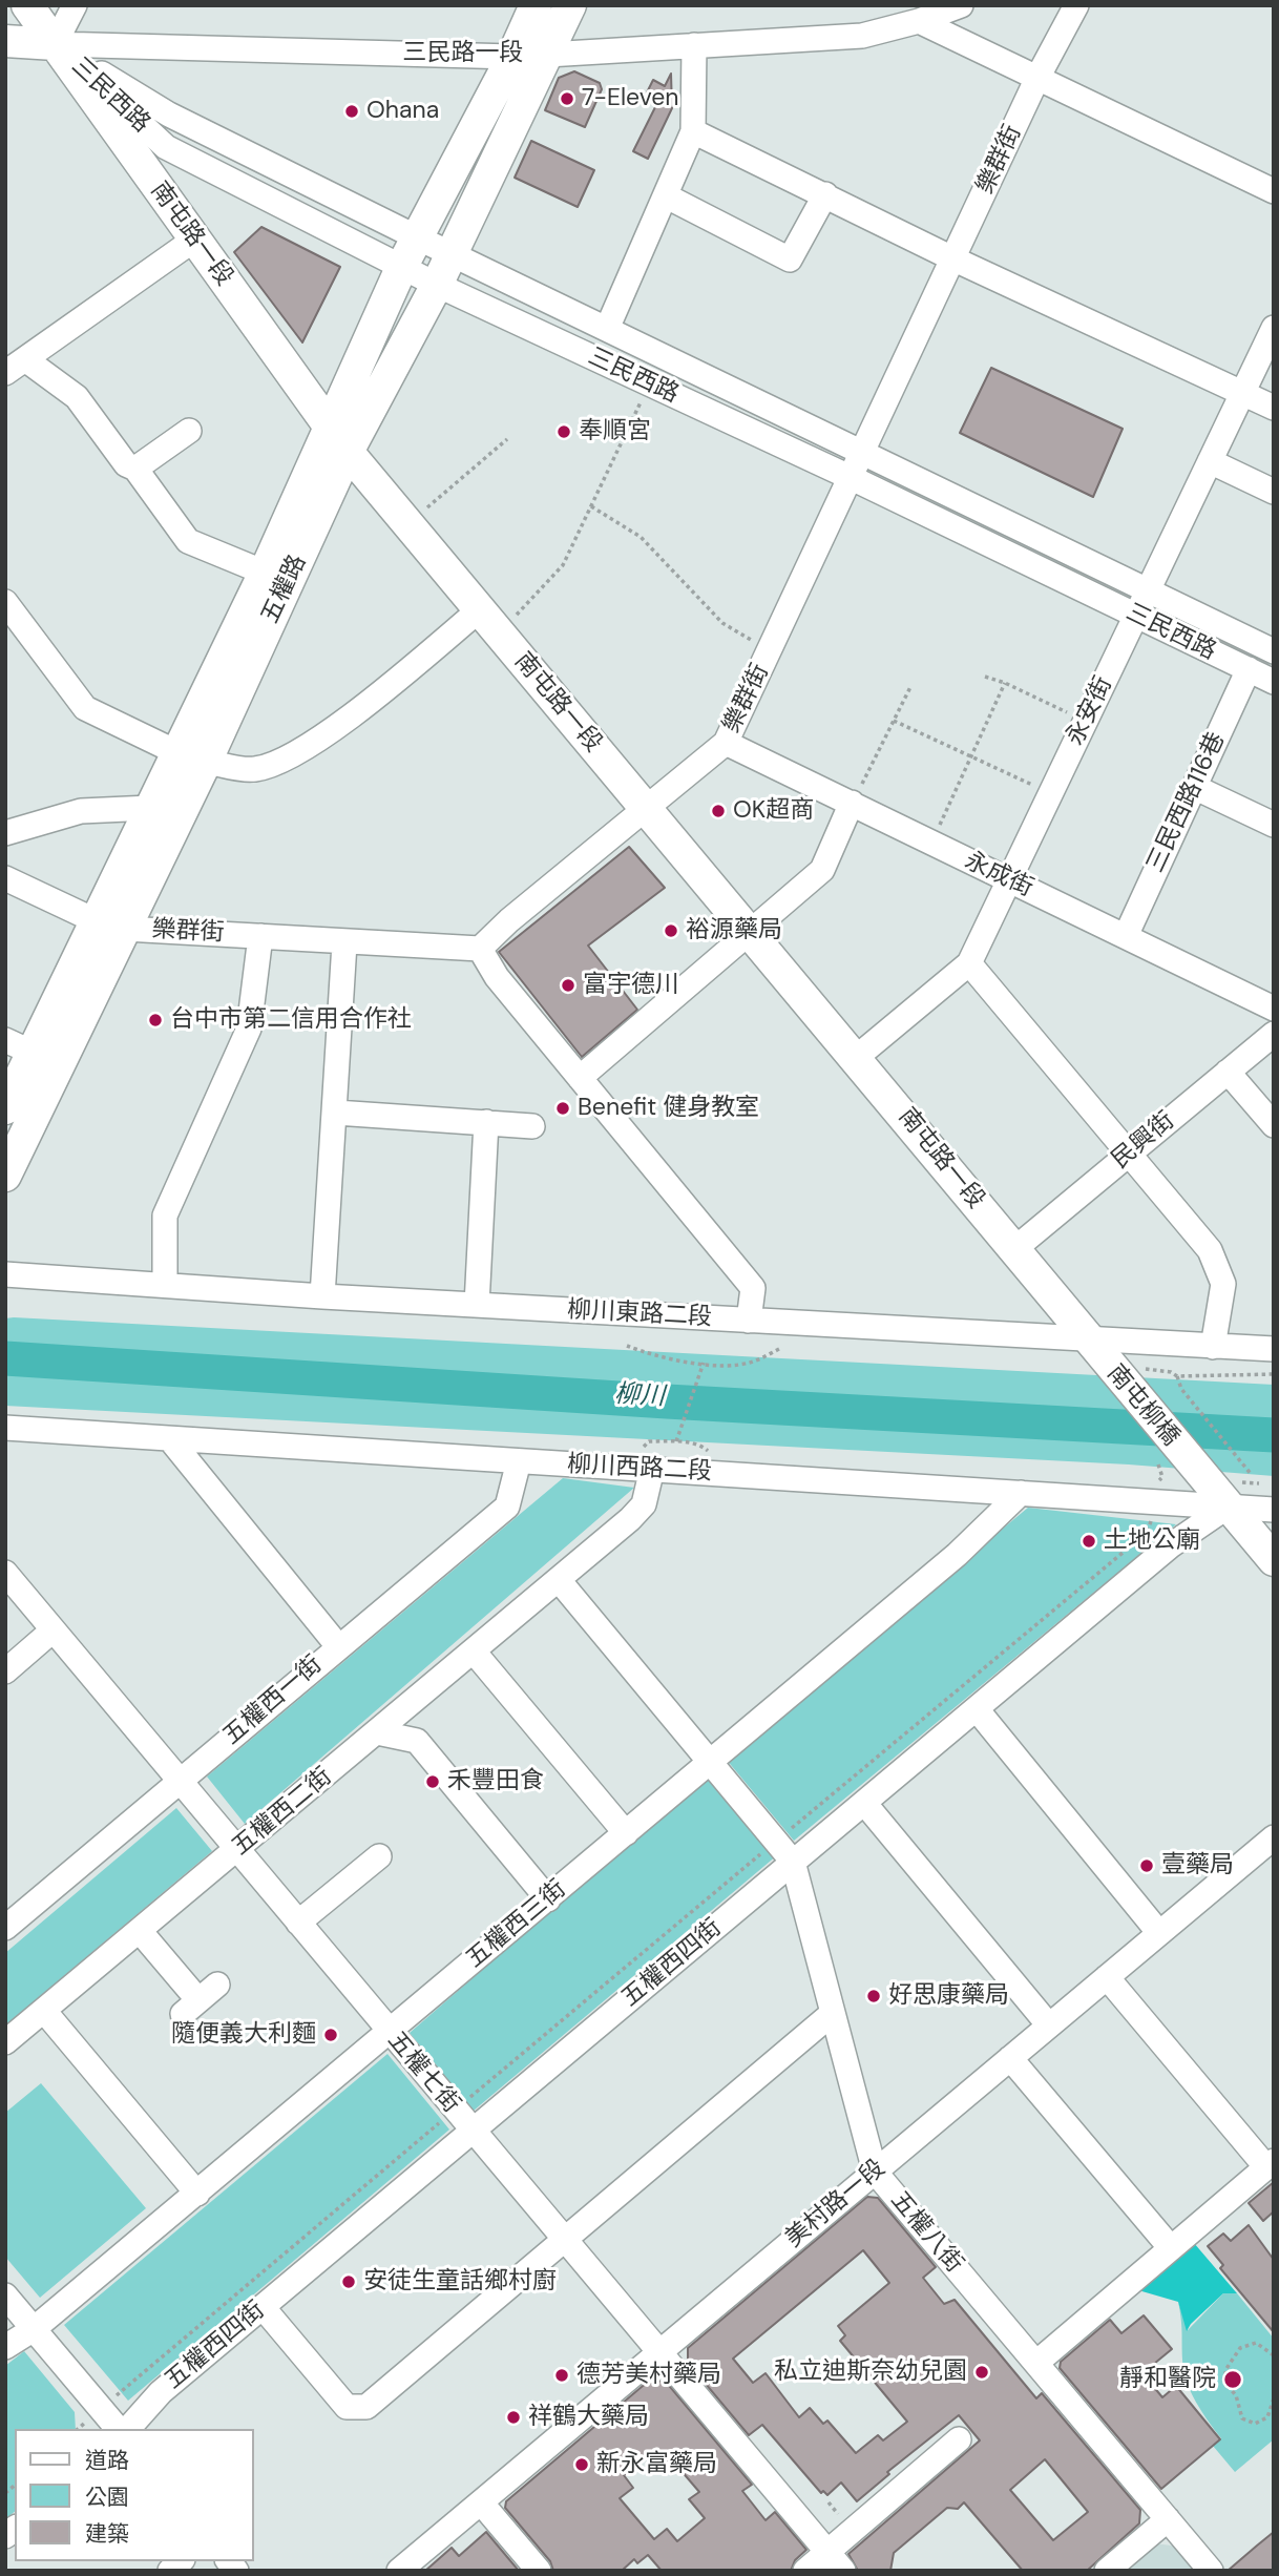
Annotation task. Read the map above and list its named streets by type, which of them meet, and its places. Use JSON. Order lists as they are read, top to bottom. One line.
{"streets":{"main road":["三民路一段","南屯路一段","五權路","南屯柳橋"],"street":["三民西路","樂群街","永安街","三民西路116巷","永成街","民興街","柳川東路二段","柳川西路二段","五權西一街","五權西二街","五權西三街","五權西四街","五權七街","美村路一段","五權八街"]},"crossings":[["三民路一段","三民西路"],["三民路一段","南屯路一段"],["三民路一段","五權路"],["三民西路","樂群街"],["三民西路","南屯路一段"],["三民西路","五權路"],["三民西路","永安街"],["三民西路","三民西路116巷"],["樂群街","南屯路一段"],["樂群街","五權路"],["樂群街","永成街"],["南屯路一段","五權路"],["南屯路一段","永安街"],["南屯路一段","民興街"],["南屯路一段","柳川東路二段"],["南屯路一段","南屯柳橋"],["永安街","永成街"],["三民西路116巷","永成街"],["柳川東路二段","南屯柳橋"],["南屯柳橋","柳川西路二段"],["南屯柳橋","五權西四街"],["柳川西路二段","五權西一街"],["柳川西路二段","五權西二街"],["柳川西路二段","五權西三街"],["柳川西路二段","五權西四街"],["五權西一街","五權七街"],["五權西二街","五權七街"],["五權西三街","五權七街"],["五權西三街","五權八街"],["五權西四街","五權七街"],["五權西四街","五權八街"],["五權七街","美村路一段"],["美村路一段","五權八街"]],"water":["柳川"],"places":["7-Eleven","Ohana","奉順宮","OK超商","裕源藥局","富宇德川","台中市第二信用合作社","Benefit 健身教室","土地公廟","禾豐田食","壹藥局","好思康藥局","隨便義大利麵","安徒生童話鄉村廚","私立迪斯奈幼兒園","德芳美村藥局","靜和醫院","祥鶴大藥局","新永富藥局"],"legend":["道路","公園","建築"]}
